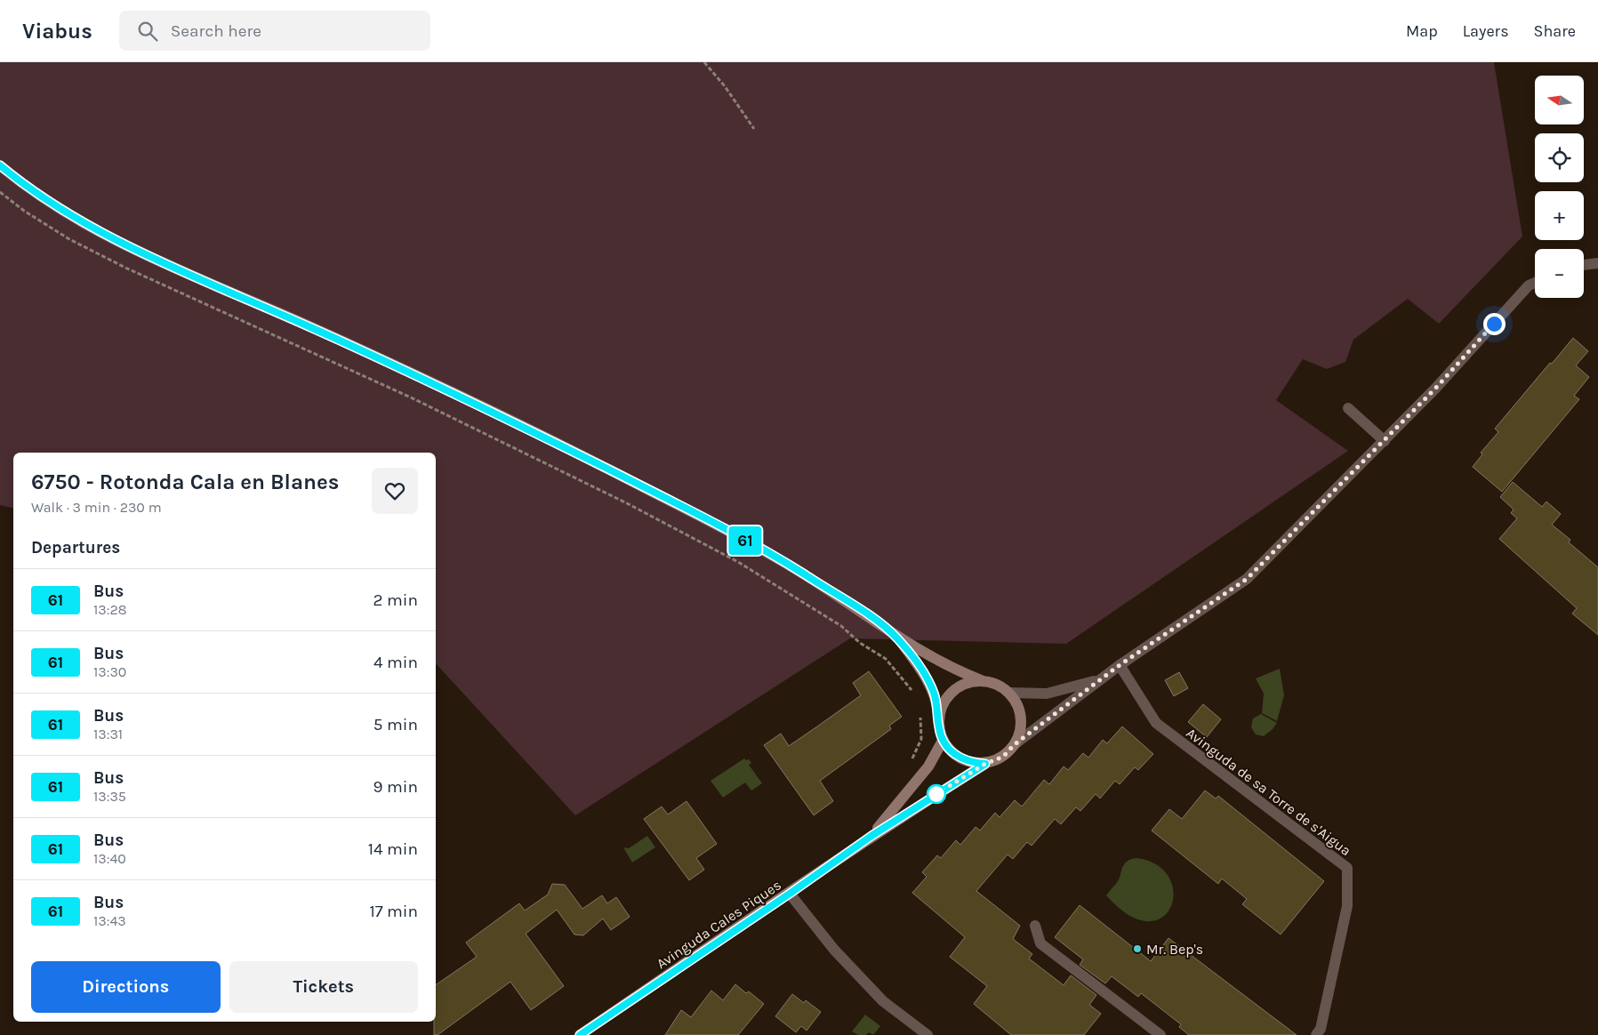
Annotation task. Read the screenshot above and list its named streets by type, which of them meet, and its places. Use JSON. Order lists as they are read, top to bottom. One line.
{"streets":{"street":["Avinguda de sa Torre de s'Aigua","Avinguda Cales Piques"]},"places":["Mr. Bep's"],"lines":["bus line 61"],"north":"left","page":{"header":"Viabus","search":"Search here","nav":["Map","Layers","Share"],"on_map":"61","map_buttons":["+","−"],"heading":[["6750 - Rotonda Cala en Blanes","Walk · 3 min · 230 m"],"Departures"],"list":[{"mark":"61","name":"Bus","note":"13:28","value":"2 min"},{"mark":"61","name":"Bus","note":"13:30","value":"4 min"},{"mark":"61","name":"Bus","note":"13:31","value":"5 min"},{"mark":"61","name":"Bus","note":"13:35","value":"9 min"},{"mark":"61","name":"Bus","note":"13:40","value":"14 min"},{"mark":"61","name":"Bus","note":"13:43","value":"17 min"}],"buttons":["Directions","Tickets"]}}
